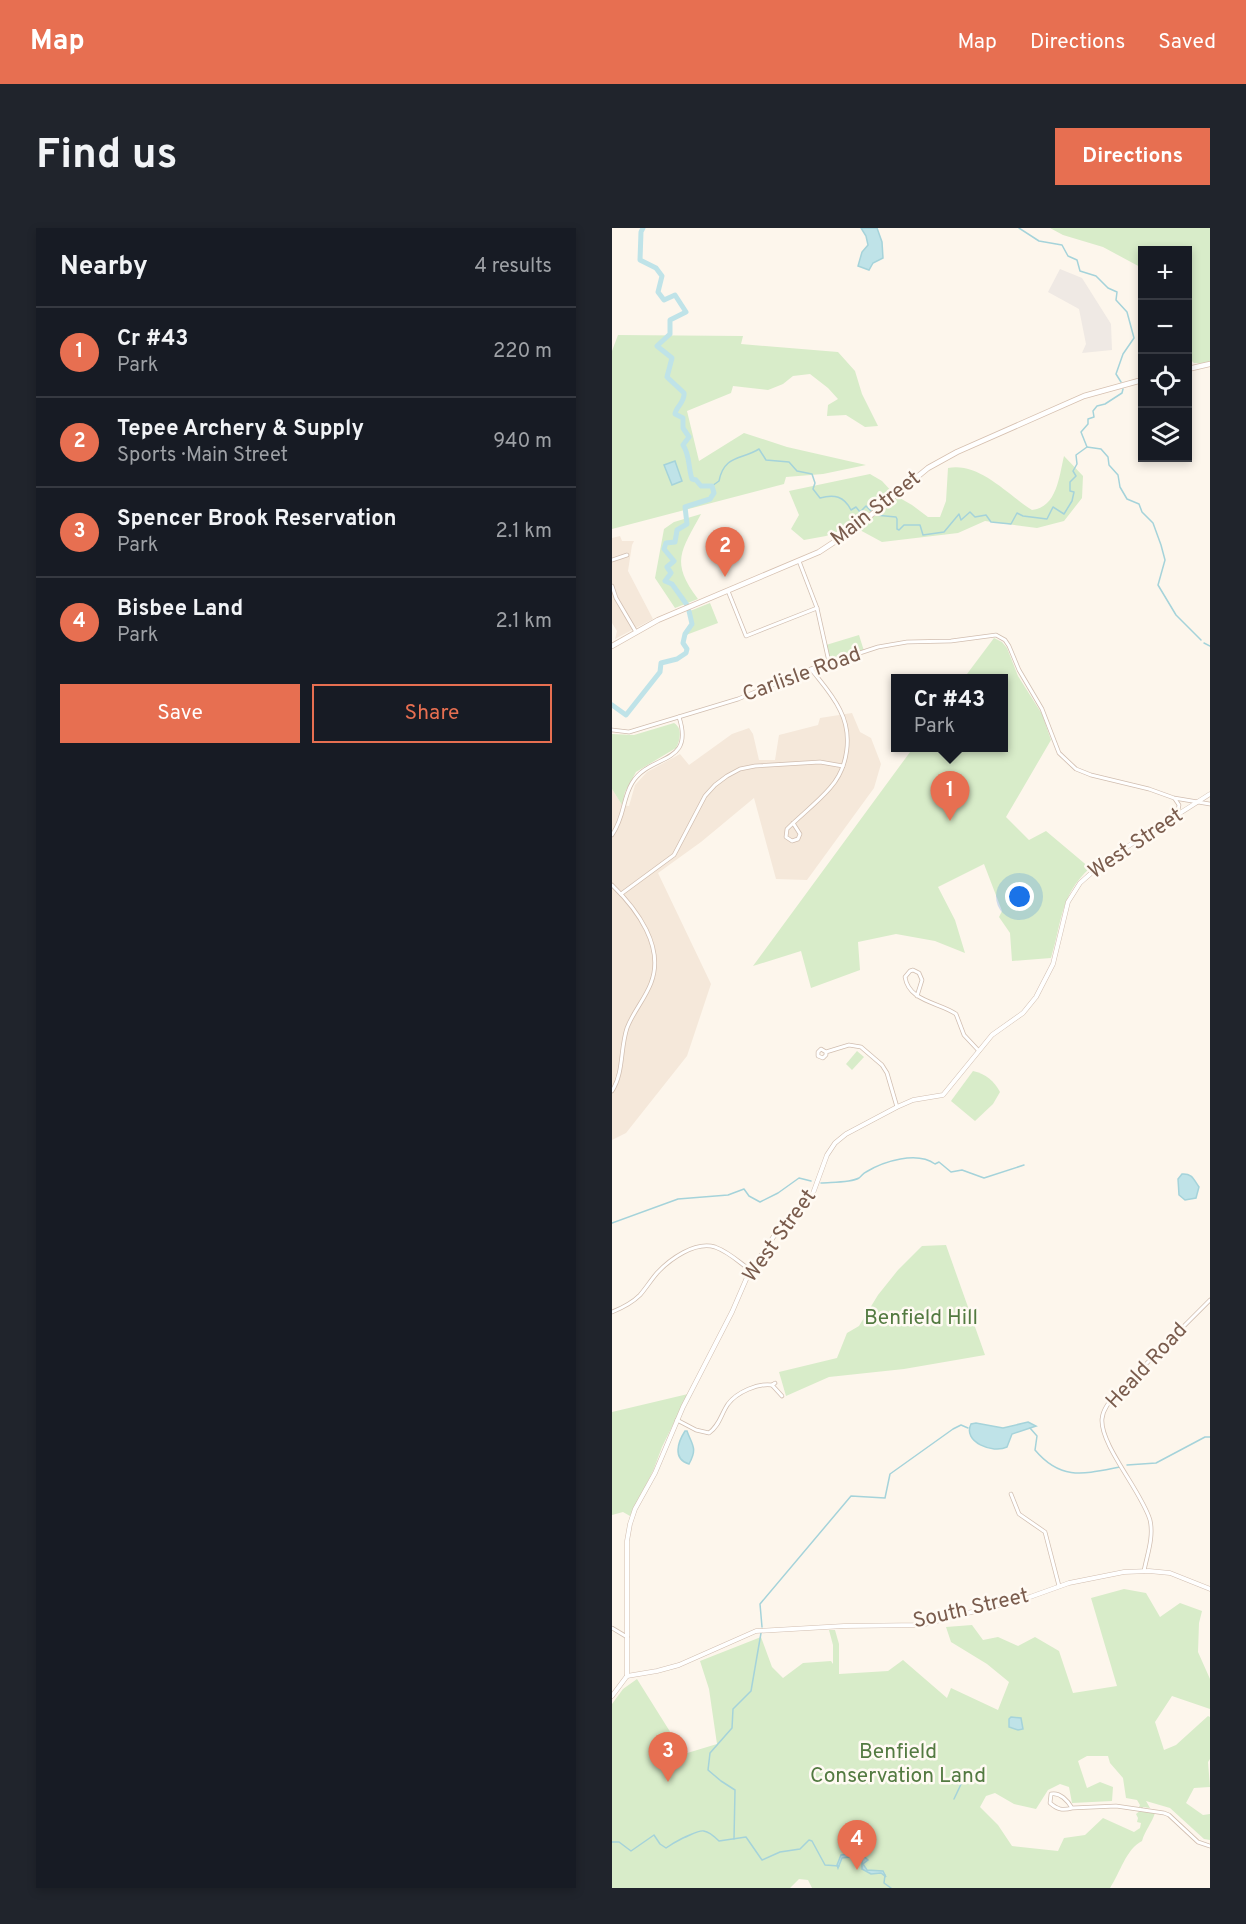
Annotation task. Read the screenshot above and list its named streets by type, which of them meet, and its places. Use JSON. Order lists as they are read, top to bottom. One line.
{"streets":{"main road":["Main Street"],"street":["Carlisle Road","West Street","Heald Road","South Street"]},"crossings":[["West Street","South Street"],["Heald Road","South Street"]],"parks":["Benfield Hill","Benfield Conservation Land"],"page":{"header":"Map","nav":["Map","Directions","Saved"],"buttons":["Directions",["Save","Share"]],"title":"Find us","heading":["Nearby","4 results"],"map_buttons":["+","−"],"list":[{"mark":"1","name":"Cr #43","note":"Park","value":"220 m"},{"mark":"2","name":"Tepee Archery & Supply","note":"Sports · Main Street","value":"940 m"},{"mark":"3","name":"Spencer Brook Reservation","note":"Park","value":"2.1 km"},{"mark":"4","name":"Bisbee Land","note":"Park","value":"2.1 km"}],"pins":["2","1","3","4"],"popup":["Cr #43","Park"]}}
